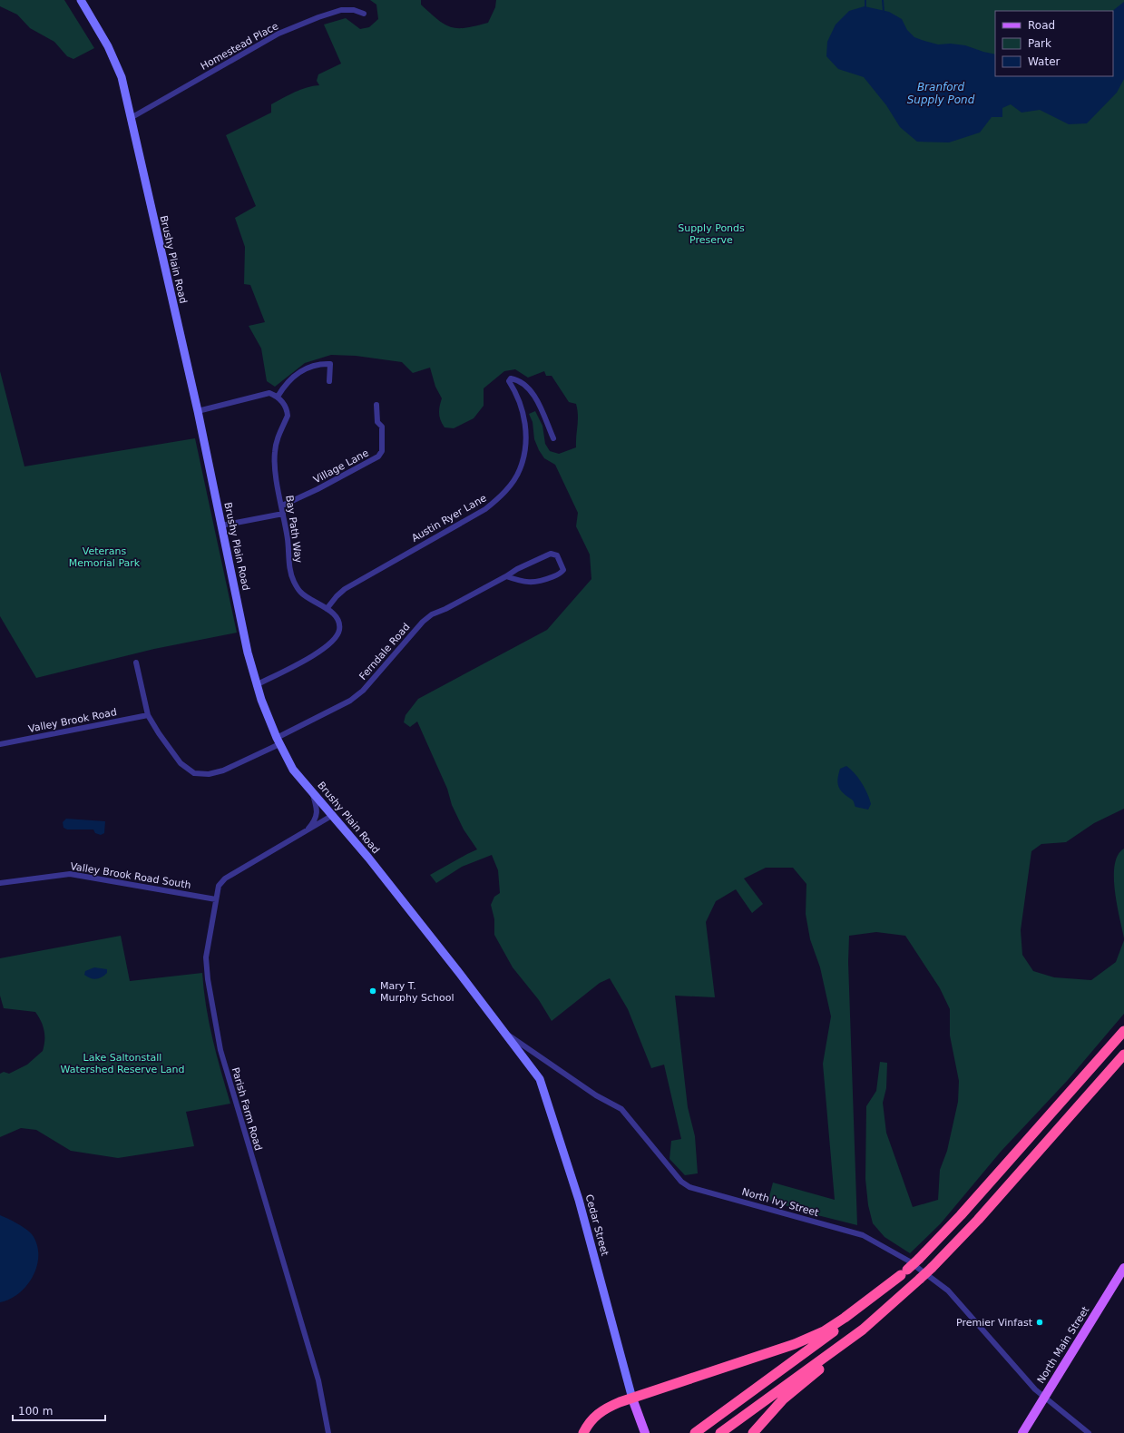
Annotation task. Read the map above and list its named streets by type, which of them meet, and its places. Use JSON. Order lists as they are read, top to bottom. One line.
{"streets":{"main road":["Brushy Plain Road","Cedar Street","North Main Street"],"street":["Homestead Place","Village Lane","Austin Ryer Lane","Bay Path Way","Ferndale Road","Valley Brook Road","Valley Brook Road South","Parish Farm Road","North Ivy Street"]},"crossings":[["Homestead Place","Brushy Plain Road"],["Brushy Plain Road","Bay Path Way"],["Brushy Plain Road","Ferndale Road"],["Brushy Plain Road","Parish Farm Road"],["Brushy Plain Road","North Ivy Street"],["Brushy Plain Road","Cedar Street"],["Village Lane","Bay Path Way"],["Austin Ryer Lane","Bay Path Way"],["Ferndale Road","Valley Brook Road"],["Valley Brook Road South","Parish Farm Road"],["North Ivy Street","Cedar Street"],["North Ivy Street","North Main Street"]],"water":["Branford Supply Pond"],"parks":["Supply Ponds Preserve","Veterans Memorial Park","Lake Saltonstall Watershed Reserve Land"],"places":["Mary T. Murphy School","Premier Vinfast"],"legend":["Road","Park","Water"],"scale_bar":"100 m"}
